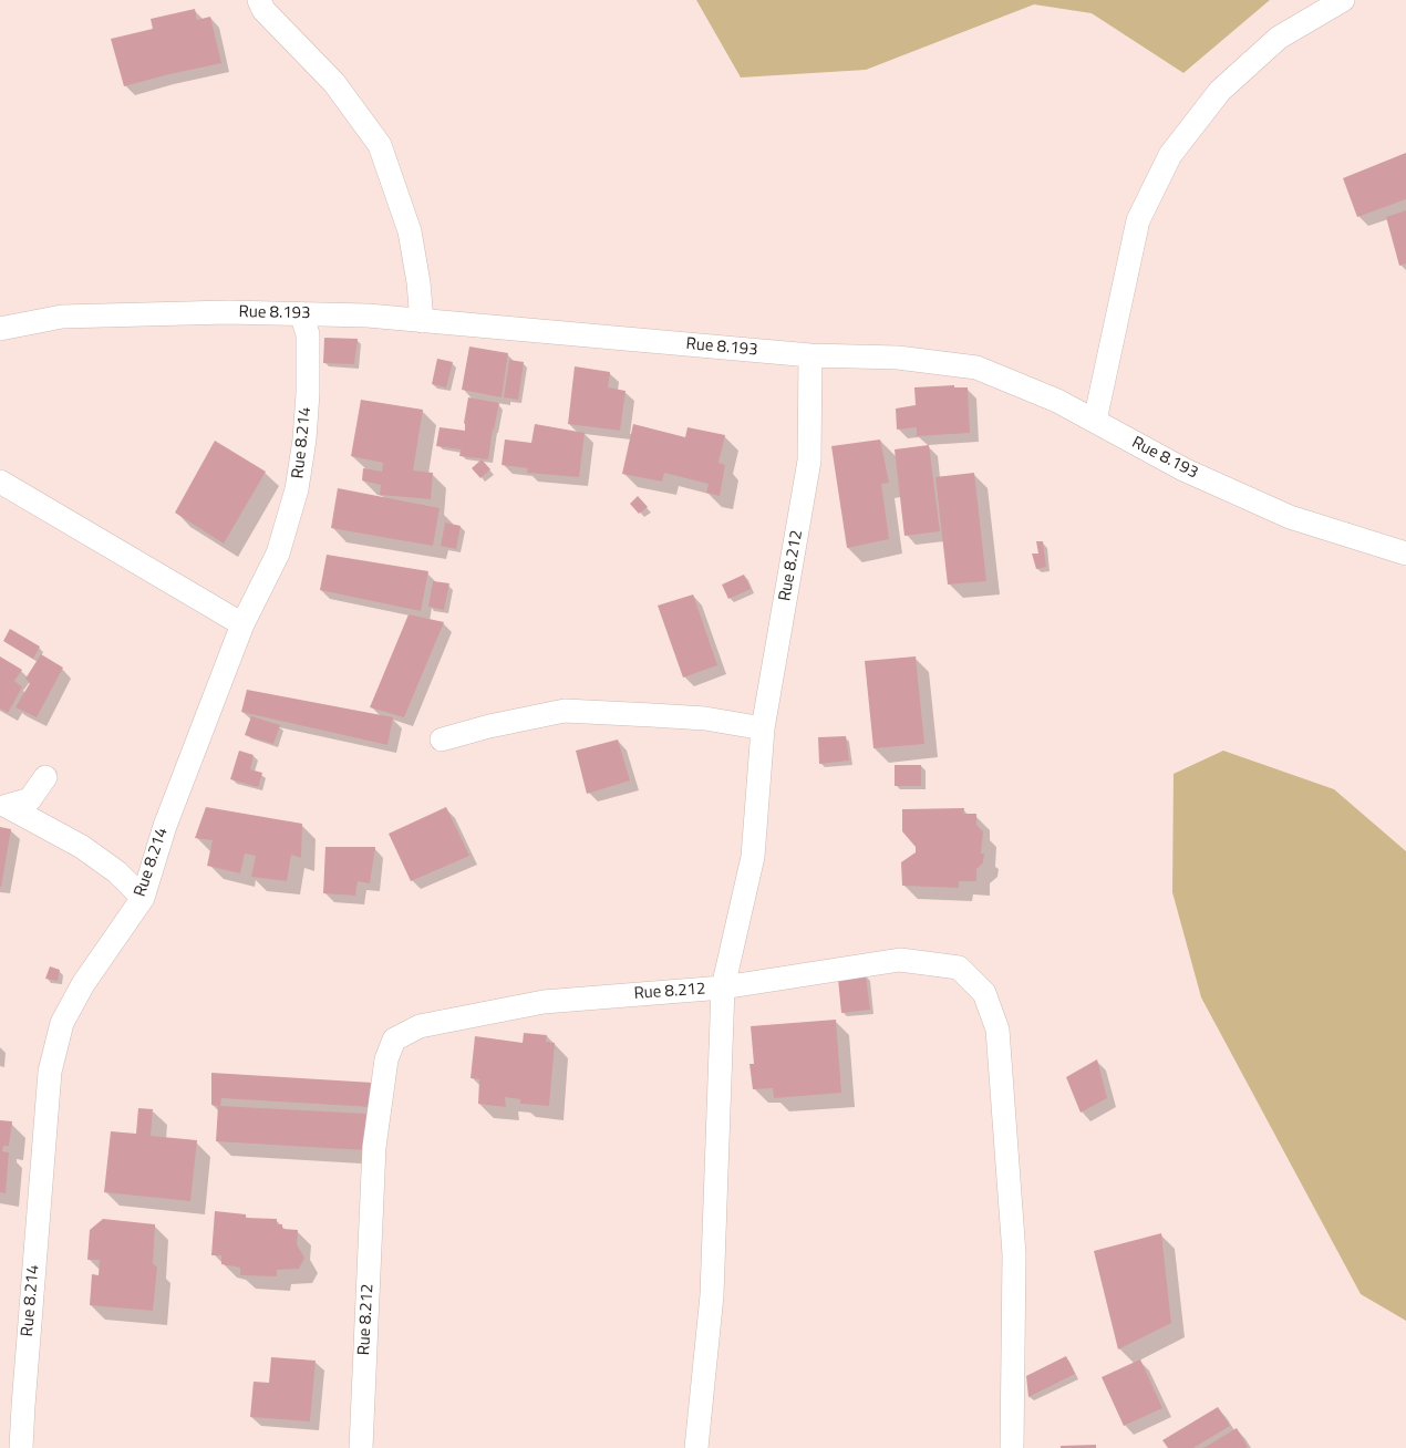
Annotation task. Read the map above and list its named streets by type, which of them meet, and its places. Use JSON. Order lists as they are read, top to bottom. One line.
{"streets":{"street":["Rue 8.193","Rue 8.214","Rue 8.212"]},"crossings":[["Rue 8.193","Rue 8.214"],["Rue 8.193","Rue 8.212"]]}
